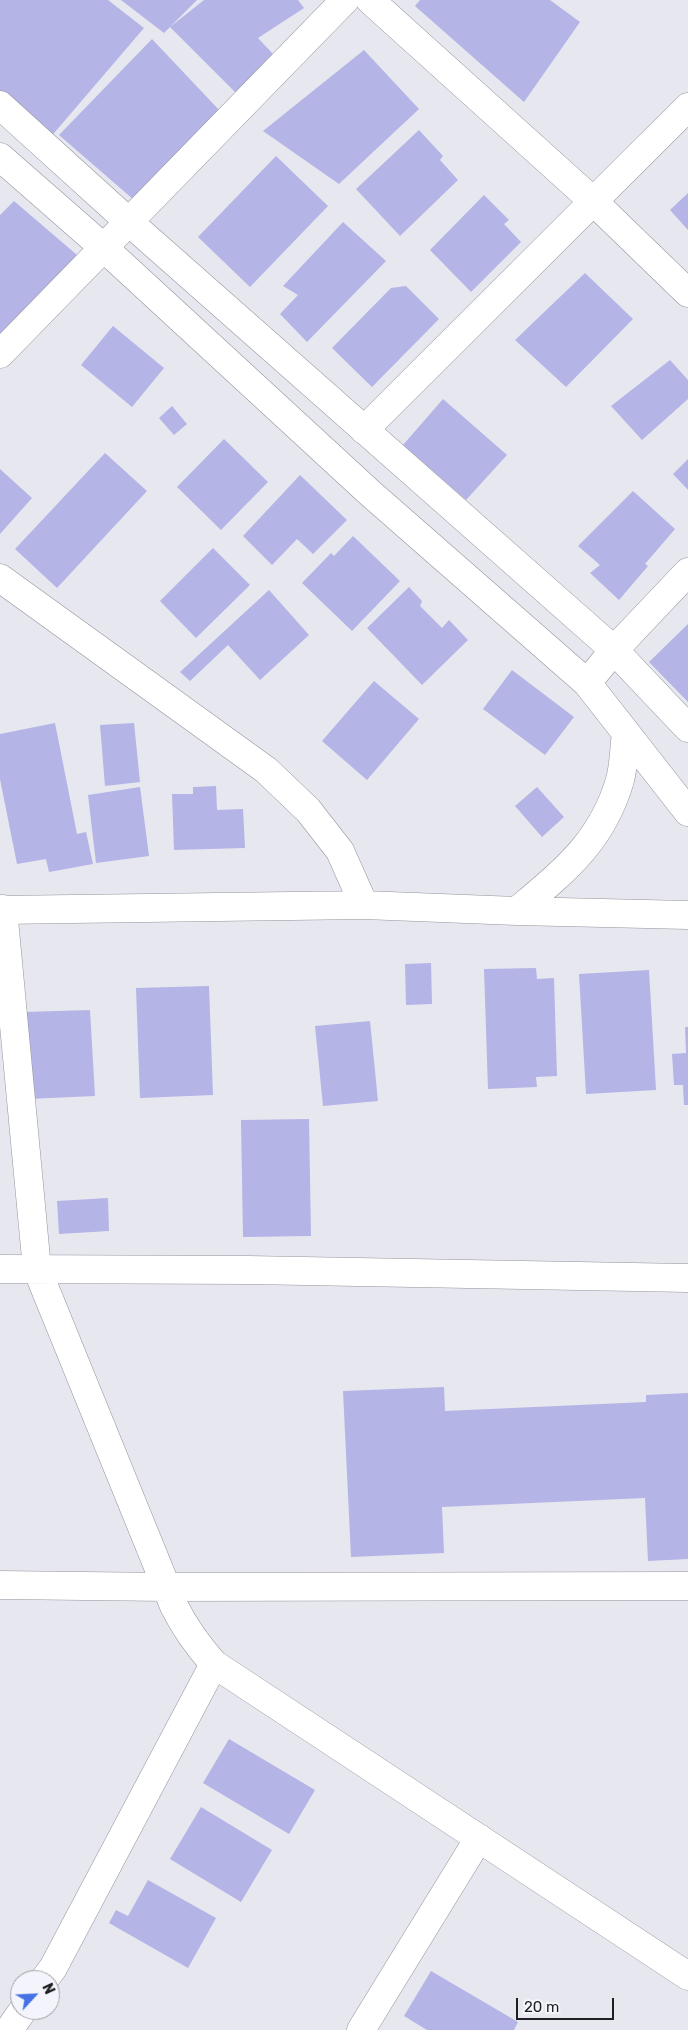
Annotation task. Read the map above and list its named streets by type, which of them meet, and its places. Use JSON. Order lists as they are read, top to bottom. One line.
{"scale_bar":"20 m","north":"top right"}
